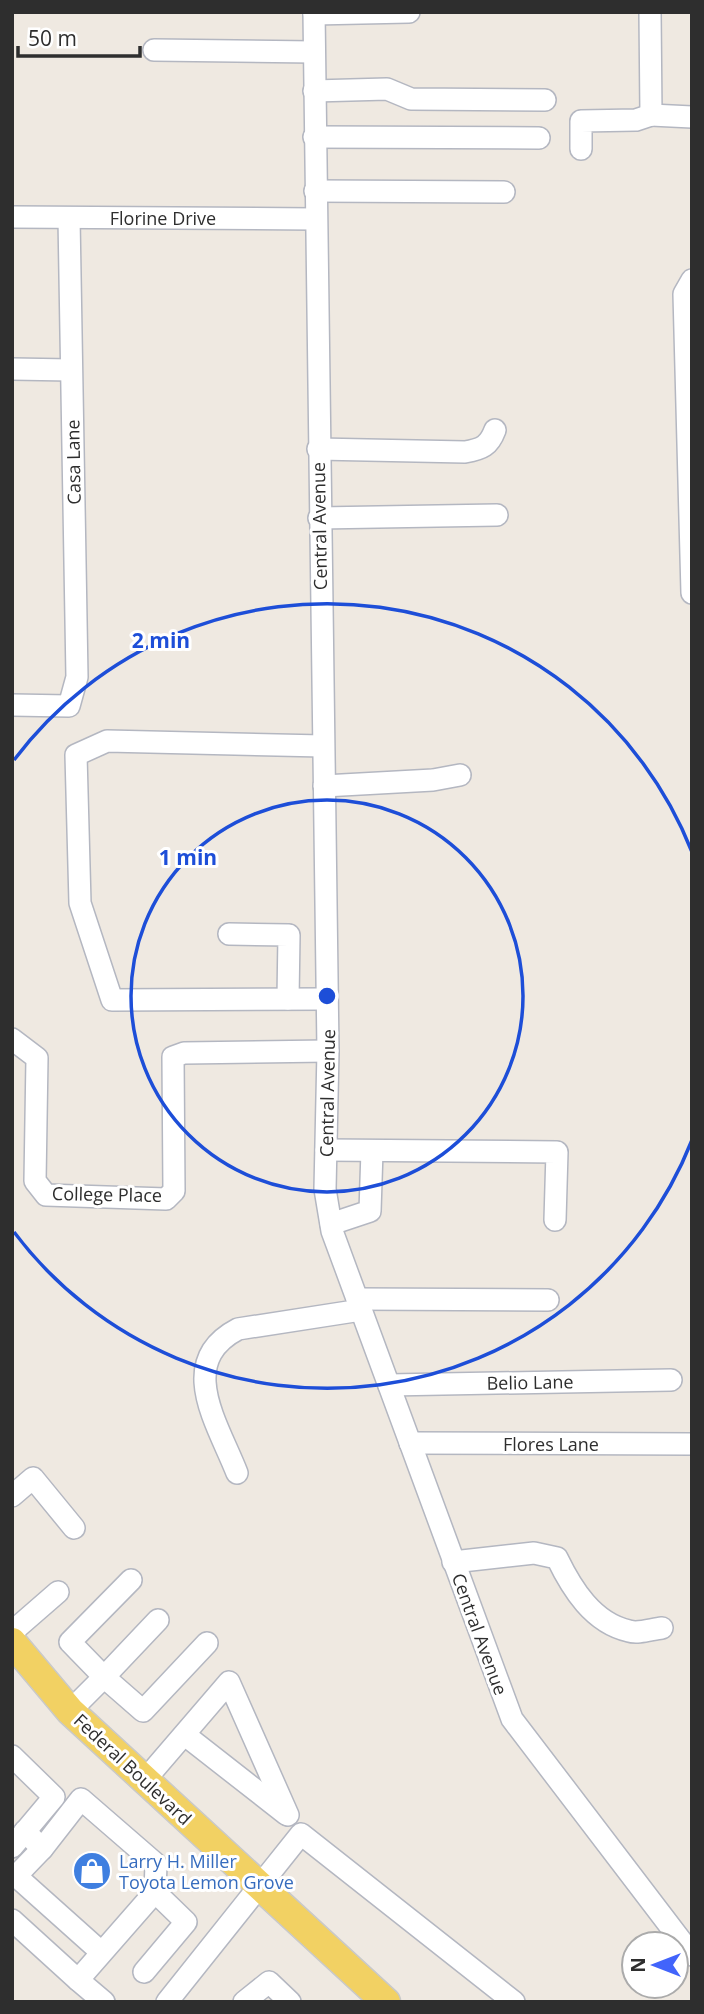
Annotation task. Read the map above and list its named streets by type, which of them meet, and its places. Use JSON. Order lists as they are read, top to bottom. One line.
{"streets":{"main road":["Federal Boulevard"],"street":["Florine Drive","Casa Lane","Central Avenue","College Place","Belio Lane","Flores Lane"]},"crossings":[["Florine Drive","Casa Lane"],["Florine Drive","Central Avenue"],["Central Avenue","College Place"],["Central Avenue","Belio Lane"],["Central Avenue","Flores Lane"]],"places":{"shop":["Larry H. Miller Toyota Lemon Grove"]},"scale_bar":"50 m","north":"left","rings":["2 min","1 min"]}
